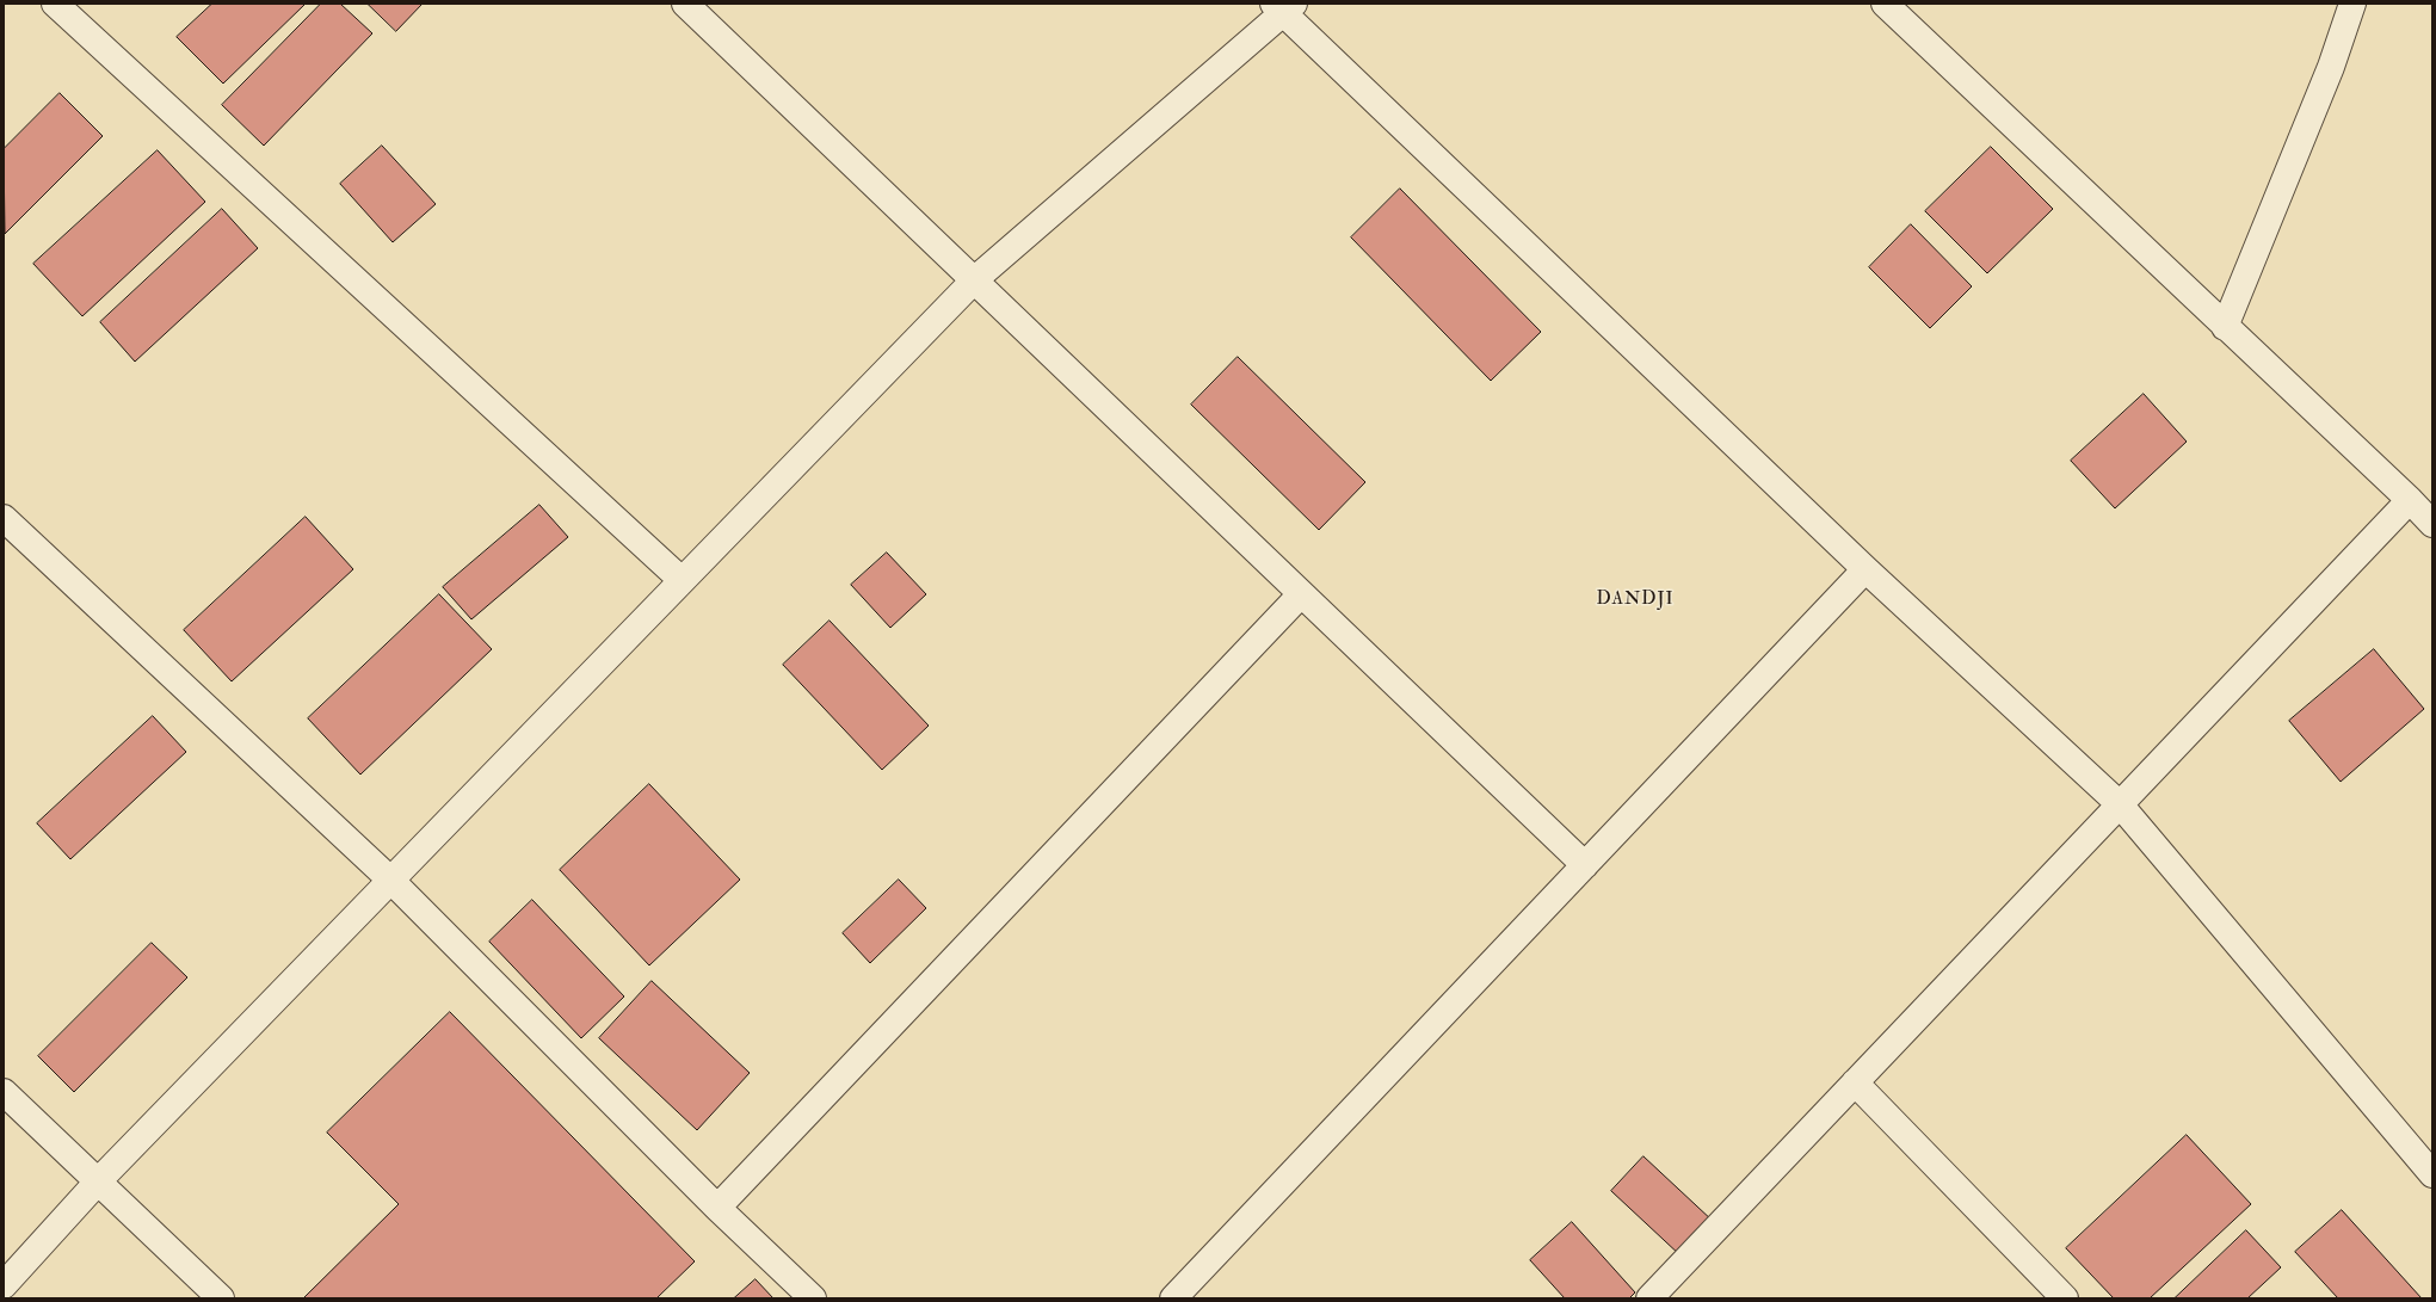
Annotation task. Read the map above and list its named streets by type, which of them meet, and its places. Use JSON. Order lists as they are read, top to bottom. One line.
{"districts":["DANDJI"]}
